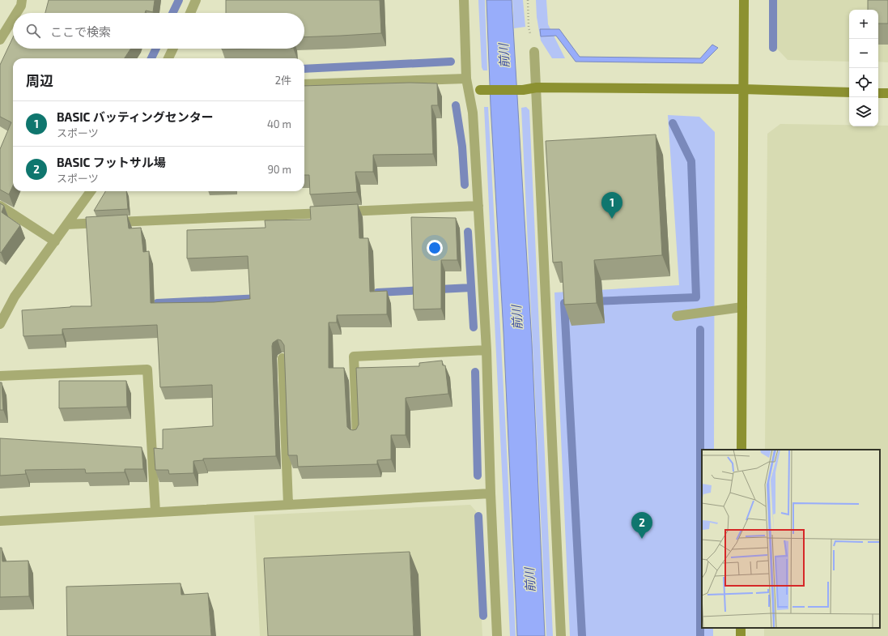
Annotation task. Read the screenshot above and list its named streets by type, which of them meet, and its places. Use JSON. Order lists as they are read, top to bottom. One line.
{"water":["前川"],"page":{"map_buttons":["+","−"],"search":"ここで検索","heading":["周辺","2件"],"list":[{"mark":"1","name":"BASIC バッティングセンター","note":"スポーツ","value":"40 m"},{"mark":"2","name":"BASIC フットサル場","note":"スポーツ","value":"90 m"}],"pins":["1","2"]}}
